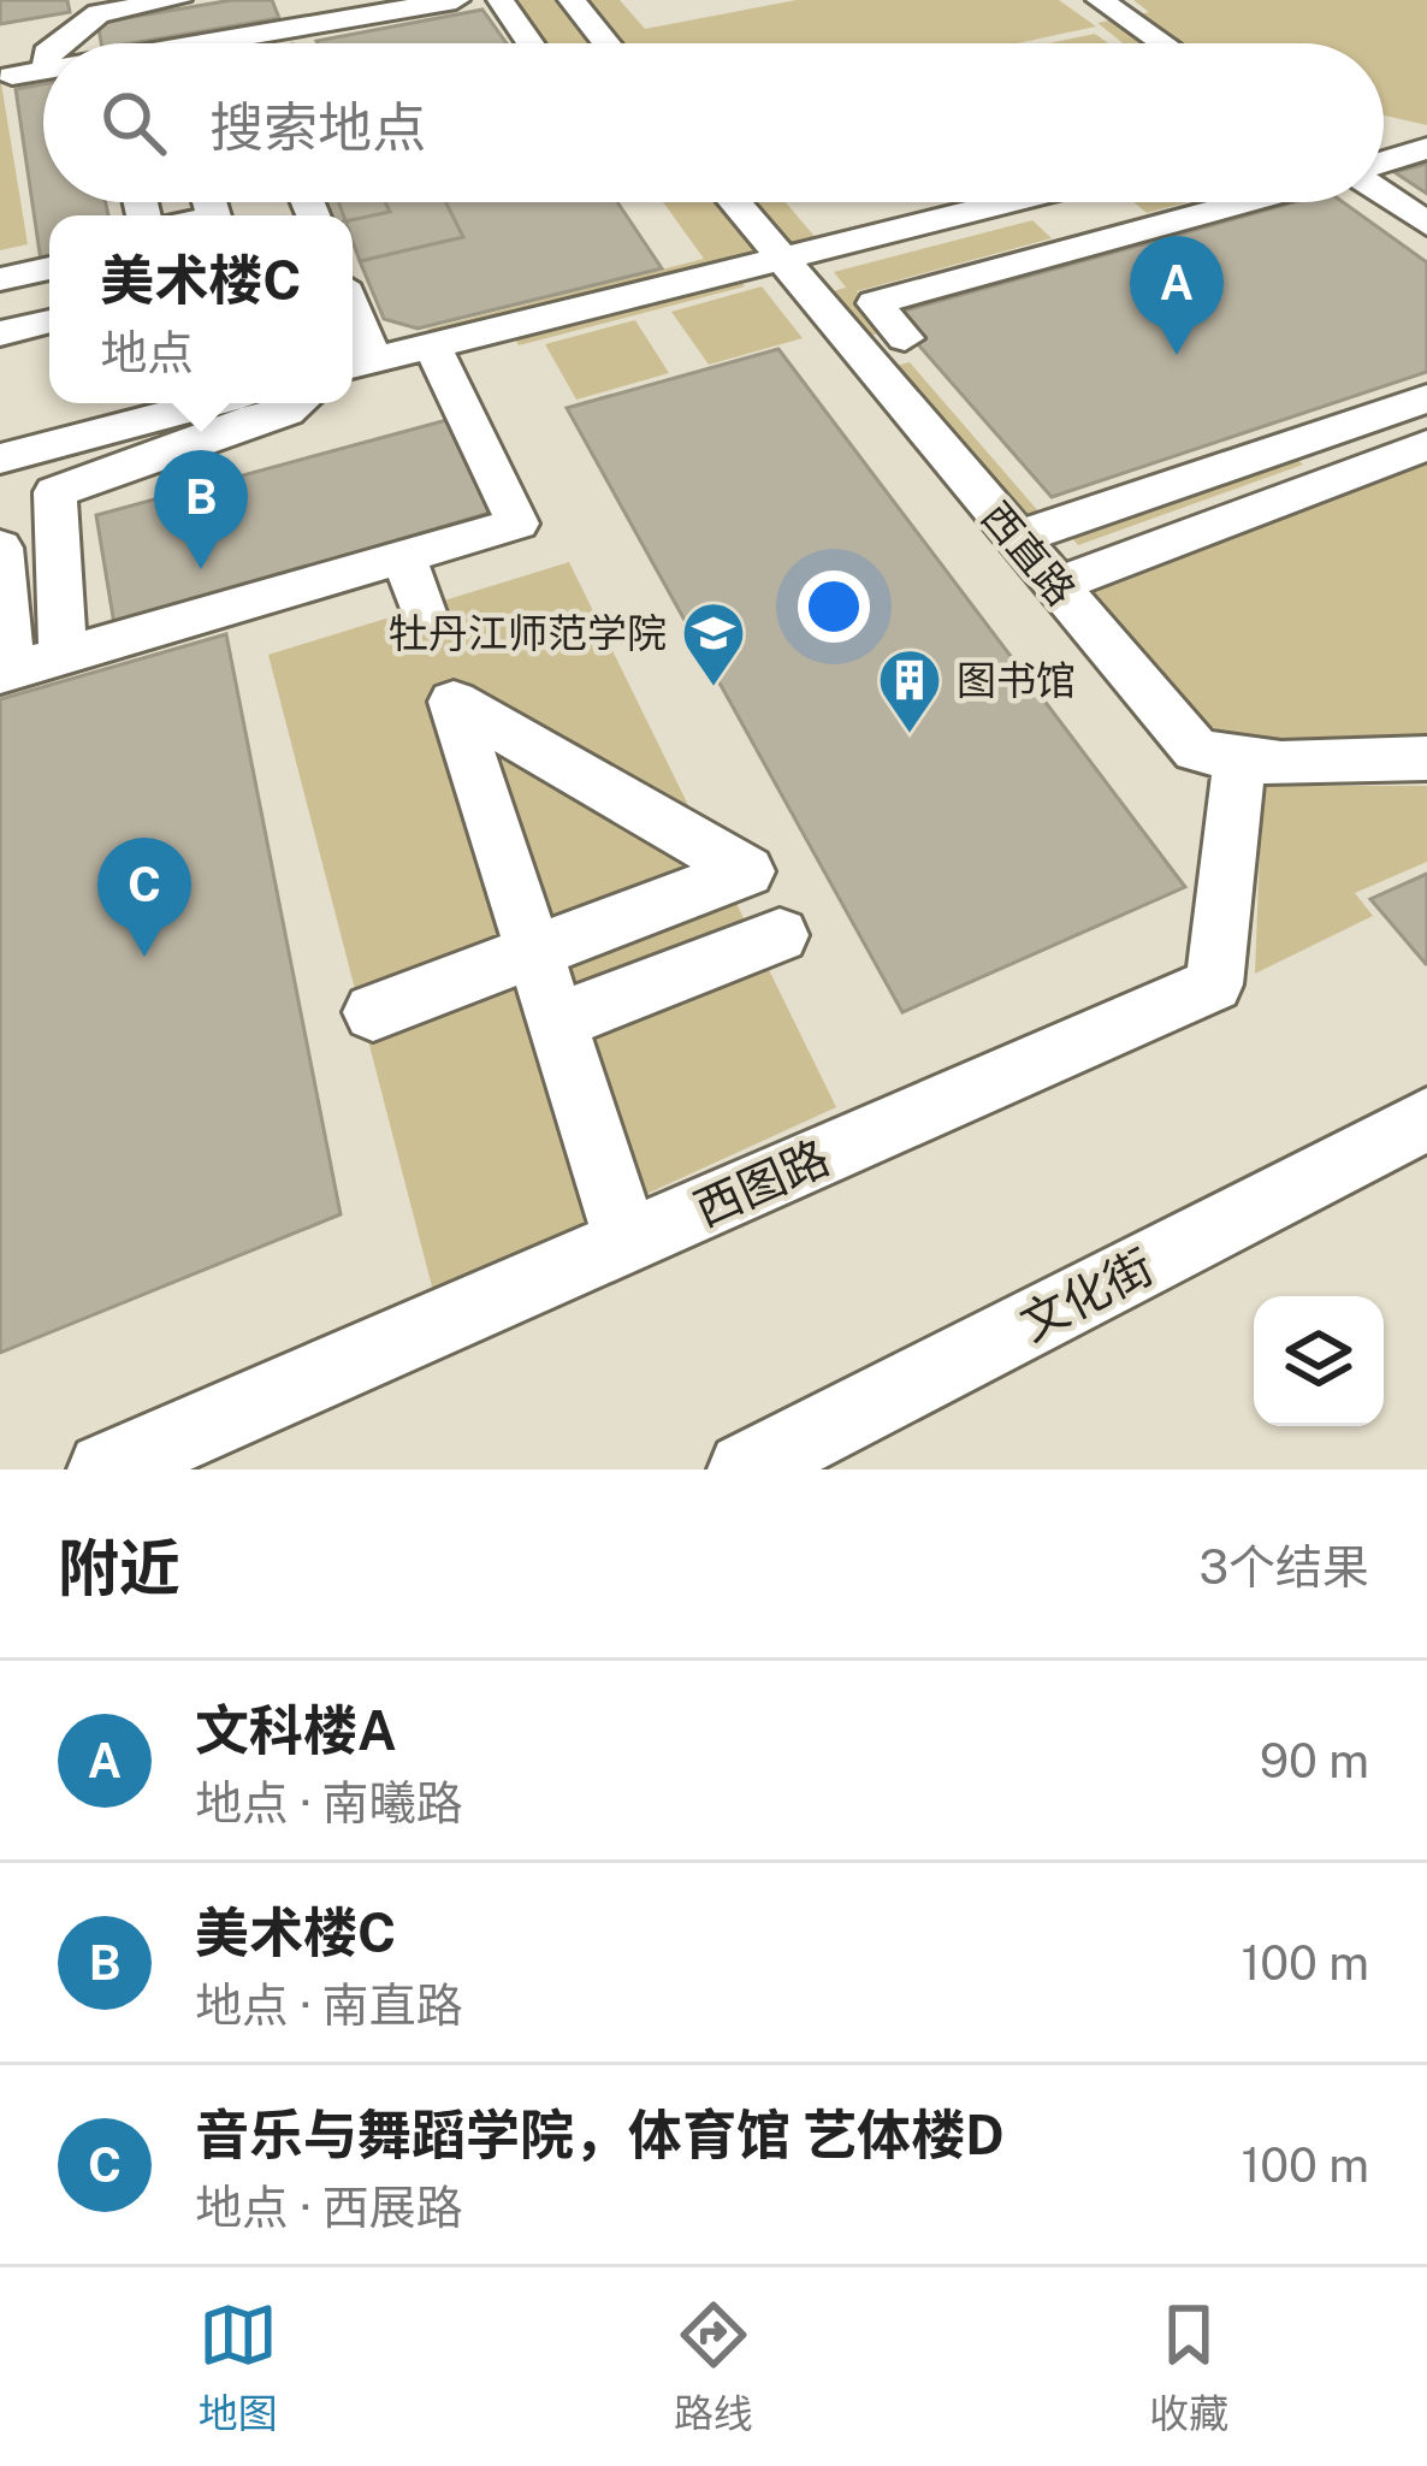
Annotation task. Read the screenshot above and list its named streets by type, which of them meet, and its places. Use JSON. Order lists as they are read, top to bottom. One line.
{"streets":{"street":["西直路","西图路","文化街"]},"crossings":[["西直路","西图路"]],"places":{"school or university":["牡丹江师范学院"],"building":["图书馆"]},"page":{"search":"搜索地点","popup":["美术楼C","地点"],"pins":["A","B","C"],"heading":["附近","3个结果"],"list":[{"mark":"A","name":"文科楼A","note":"地点 · 南曦路","value":"90 m"},{"mark":"B","name":"美术楼C","note":"地点 · 南直路","value":"100 m"},{"mark":"C","name":"音乐与舞蹈学院，体育馆 艺体楼D","note":"地点 · 西展路","value":"100 m"}],"nav":["地图","路线","收藏"]}}
